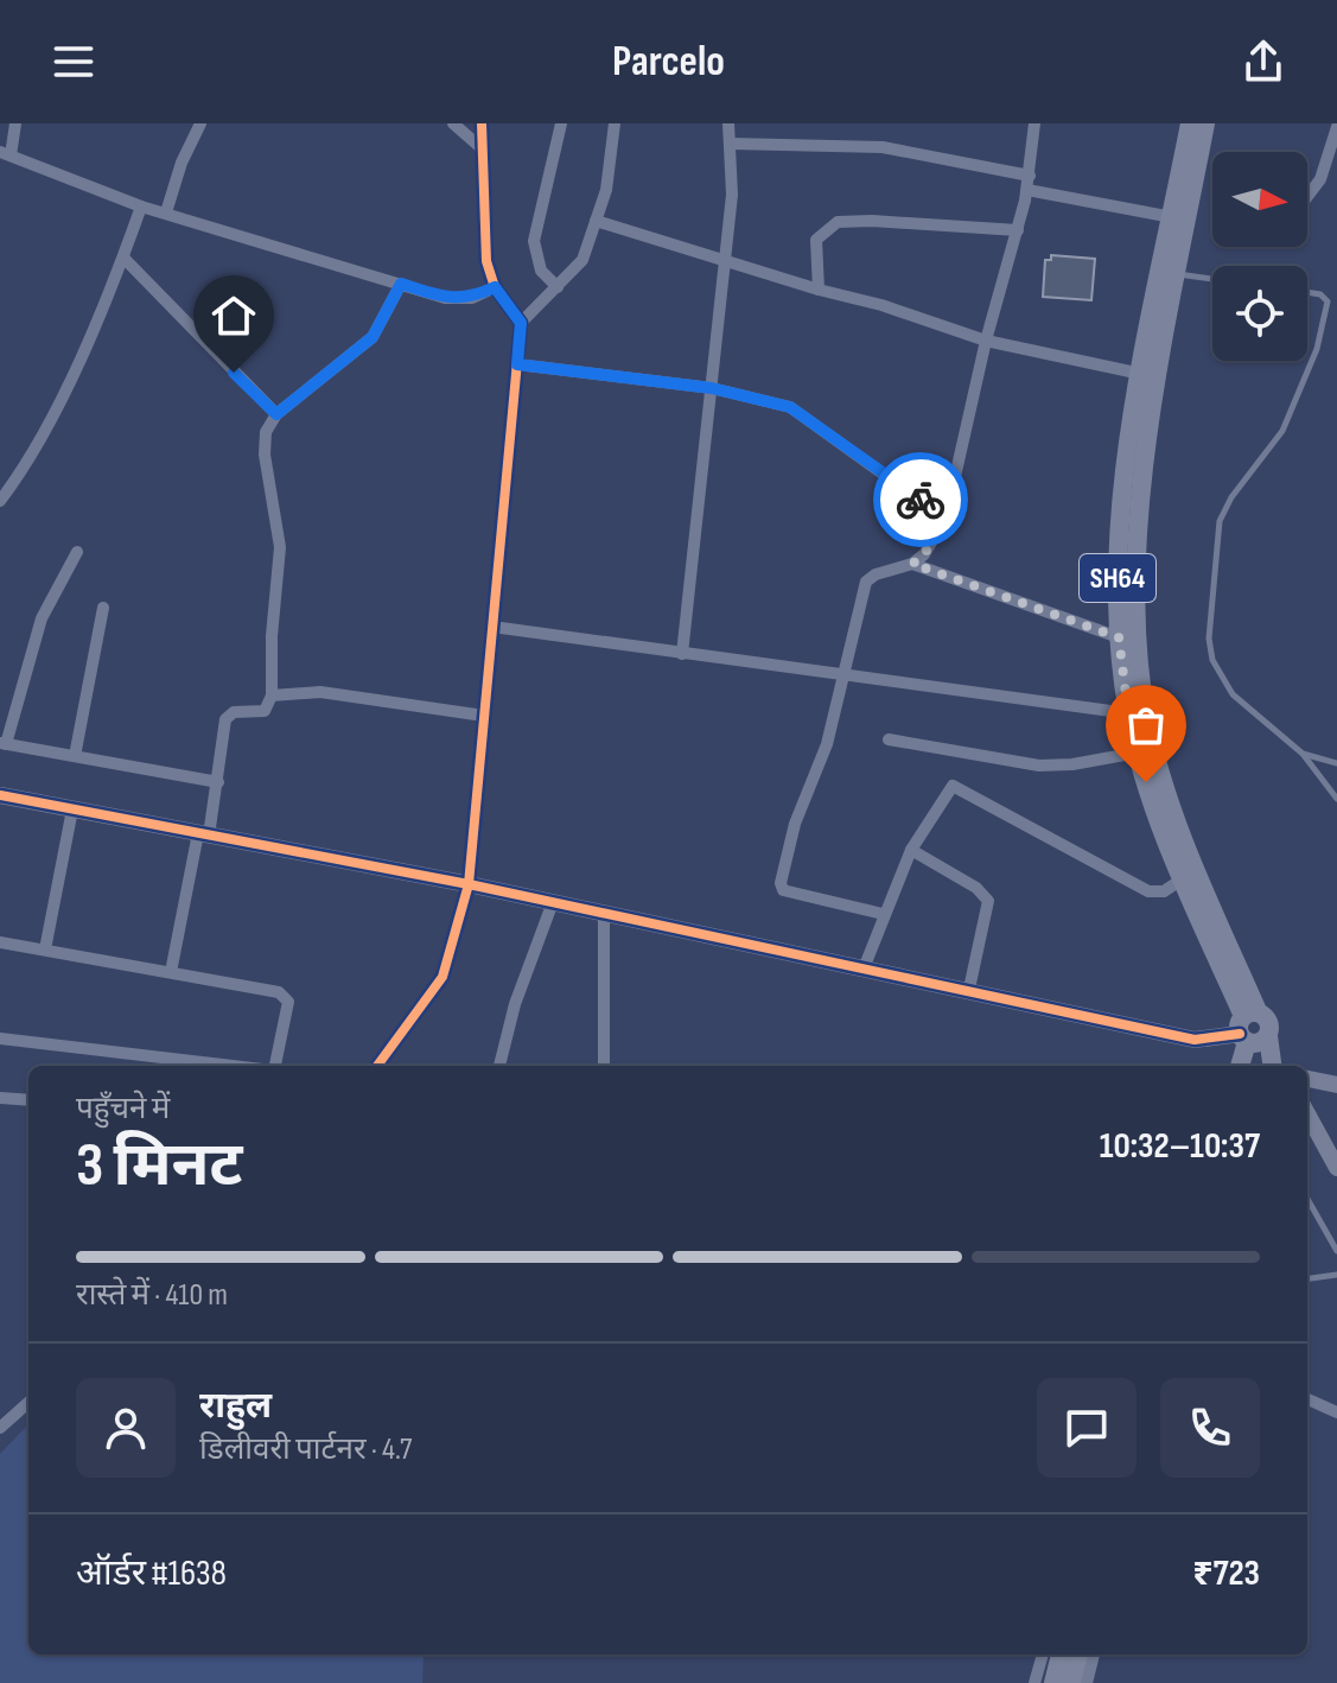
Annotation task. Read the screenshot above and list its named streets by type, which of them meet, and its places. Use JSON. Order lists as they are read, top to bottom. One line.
{"streets":{"main road":["SH64"]},"north":"right","page":{"header":"Parcelo","heading":["3 मिनट","पहुँचने में","10:32–10:37"],"panel":["राहुल","डिलीवरी पार्टनर · 4.7","ऑर्डर #1638","₹723"],"bar":"रास्ते में · 410 m"}}
